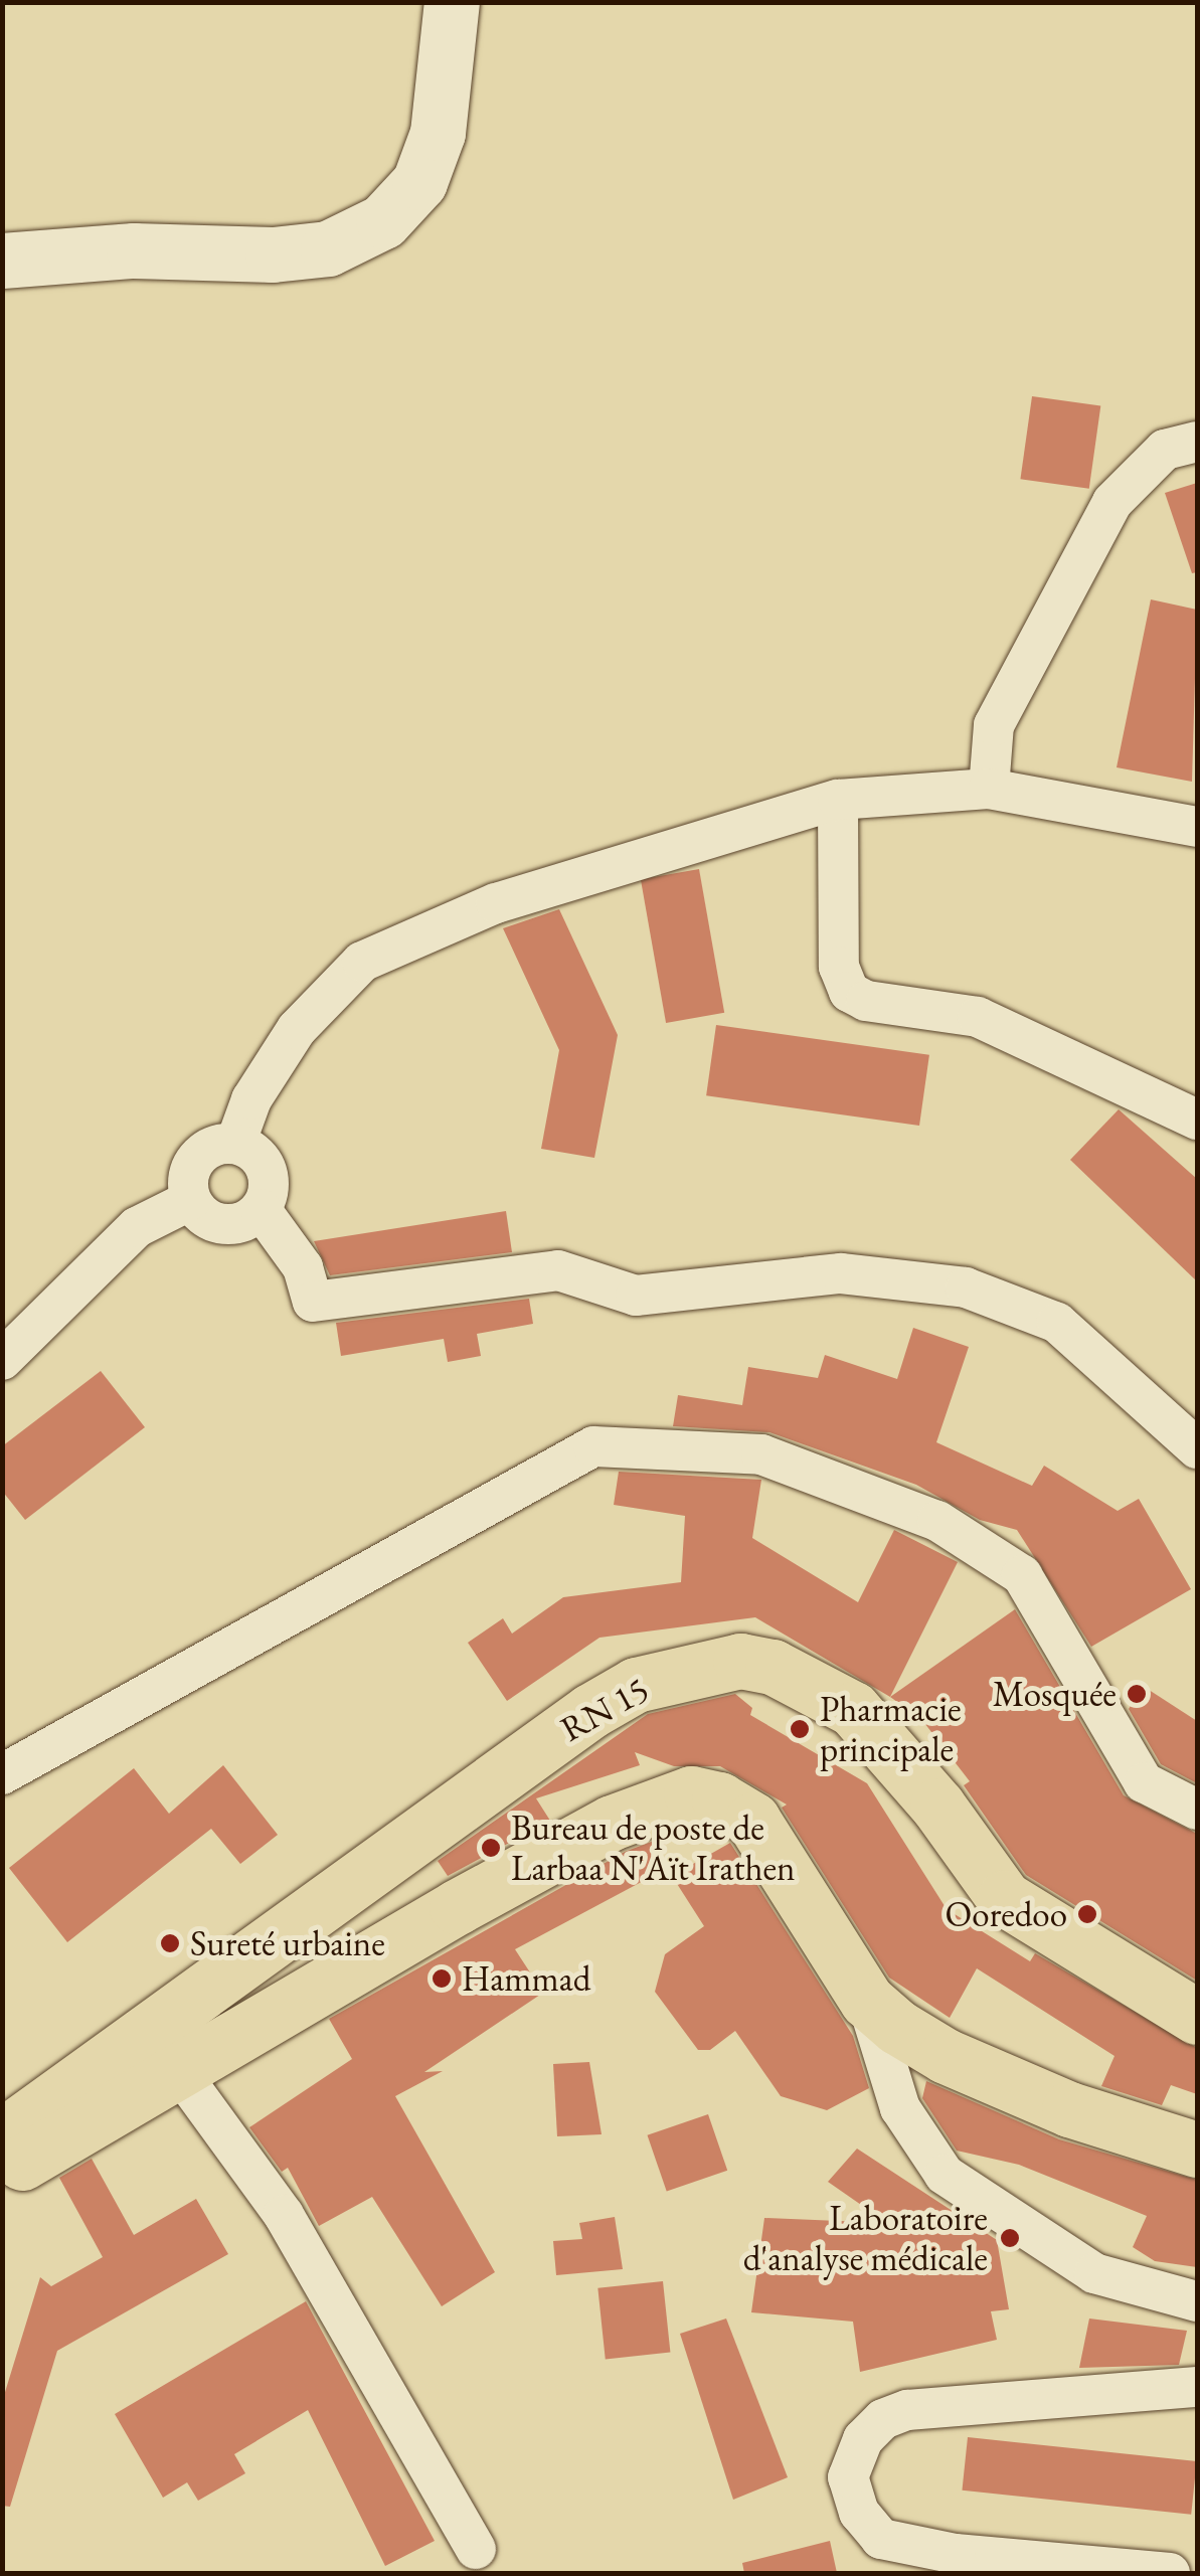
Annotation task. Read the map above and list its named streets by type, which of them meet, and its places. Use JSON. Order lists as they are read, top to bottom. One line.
{"streets":{"main road":["RN 15"]},"places":["Mosquée","Pharmacie principale","Bureau de poste de Larbaa N'Aït Irathen","Ooredoo","Sureté urbaine","Hammad","Laboratoire d'analyse médicale"]}
